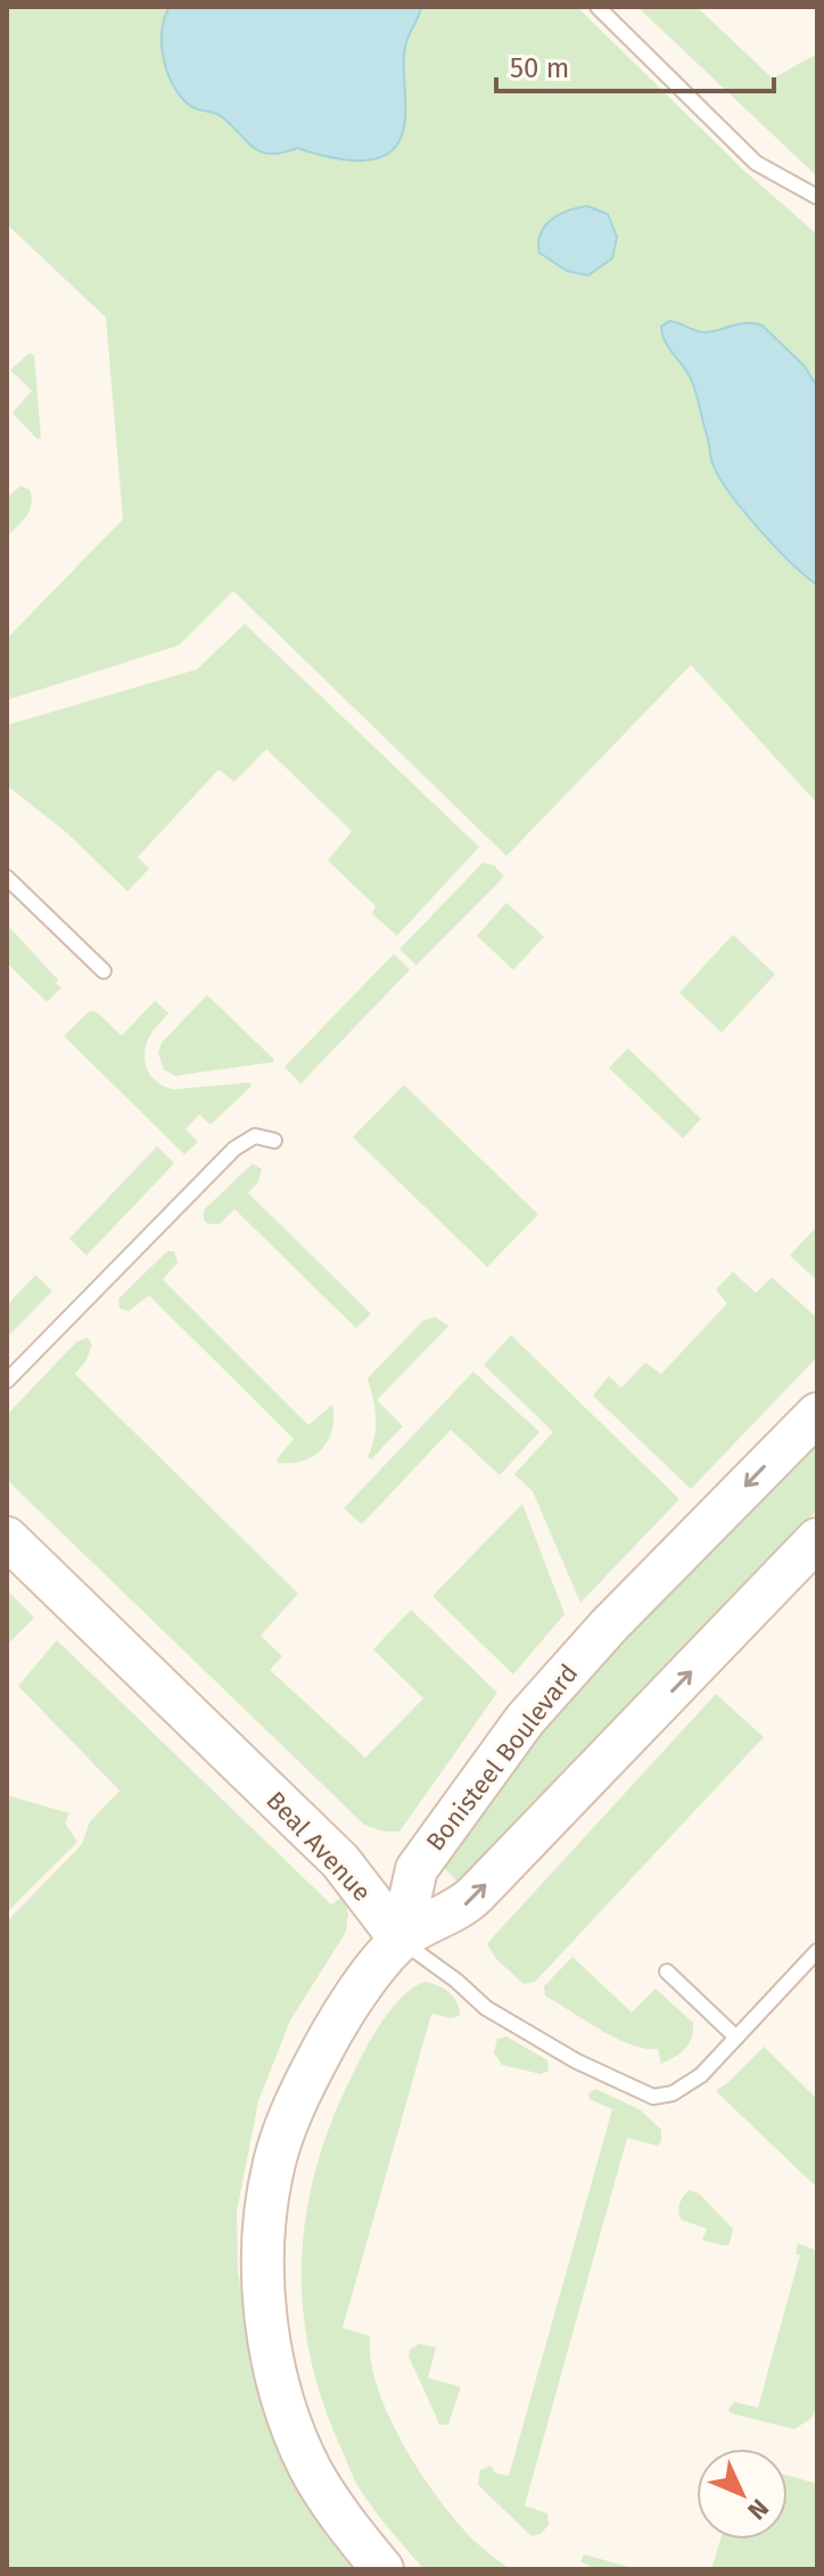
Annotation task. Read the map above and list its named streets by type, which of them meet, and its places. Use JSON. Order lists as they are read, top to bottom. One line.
{"streets":{"street":["Bonisteel Boulevard","Beal Avenue"]},"crossings":[["Bonisteel Boulevard","Beal Avenue"]],"scale_bar":"50 m","north":"bottom right"}
